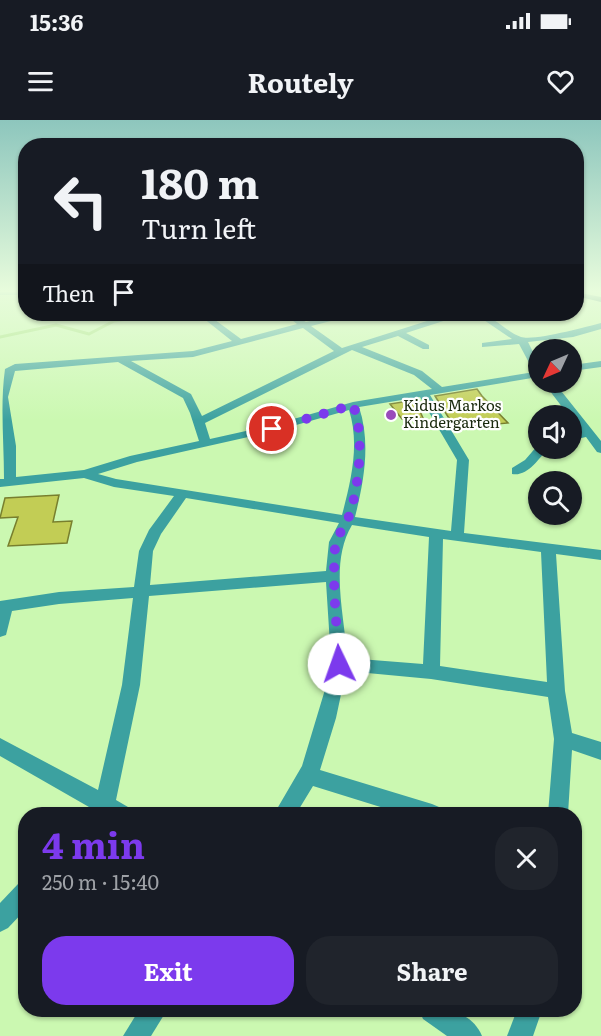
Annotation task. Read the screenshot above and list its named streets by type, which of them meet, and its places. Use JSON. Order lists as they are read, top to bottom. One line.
{"places":["Kidus Markos Kindergarten"],"north":"bottom left","page":{"status":"15:36","header":"Routely","turn":["180 m","Turn left"],"then":"Then","heading":["4 min","250 m · 15:40"],"buttons":["Exit","Share"]}}
